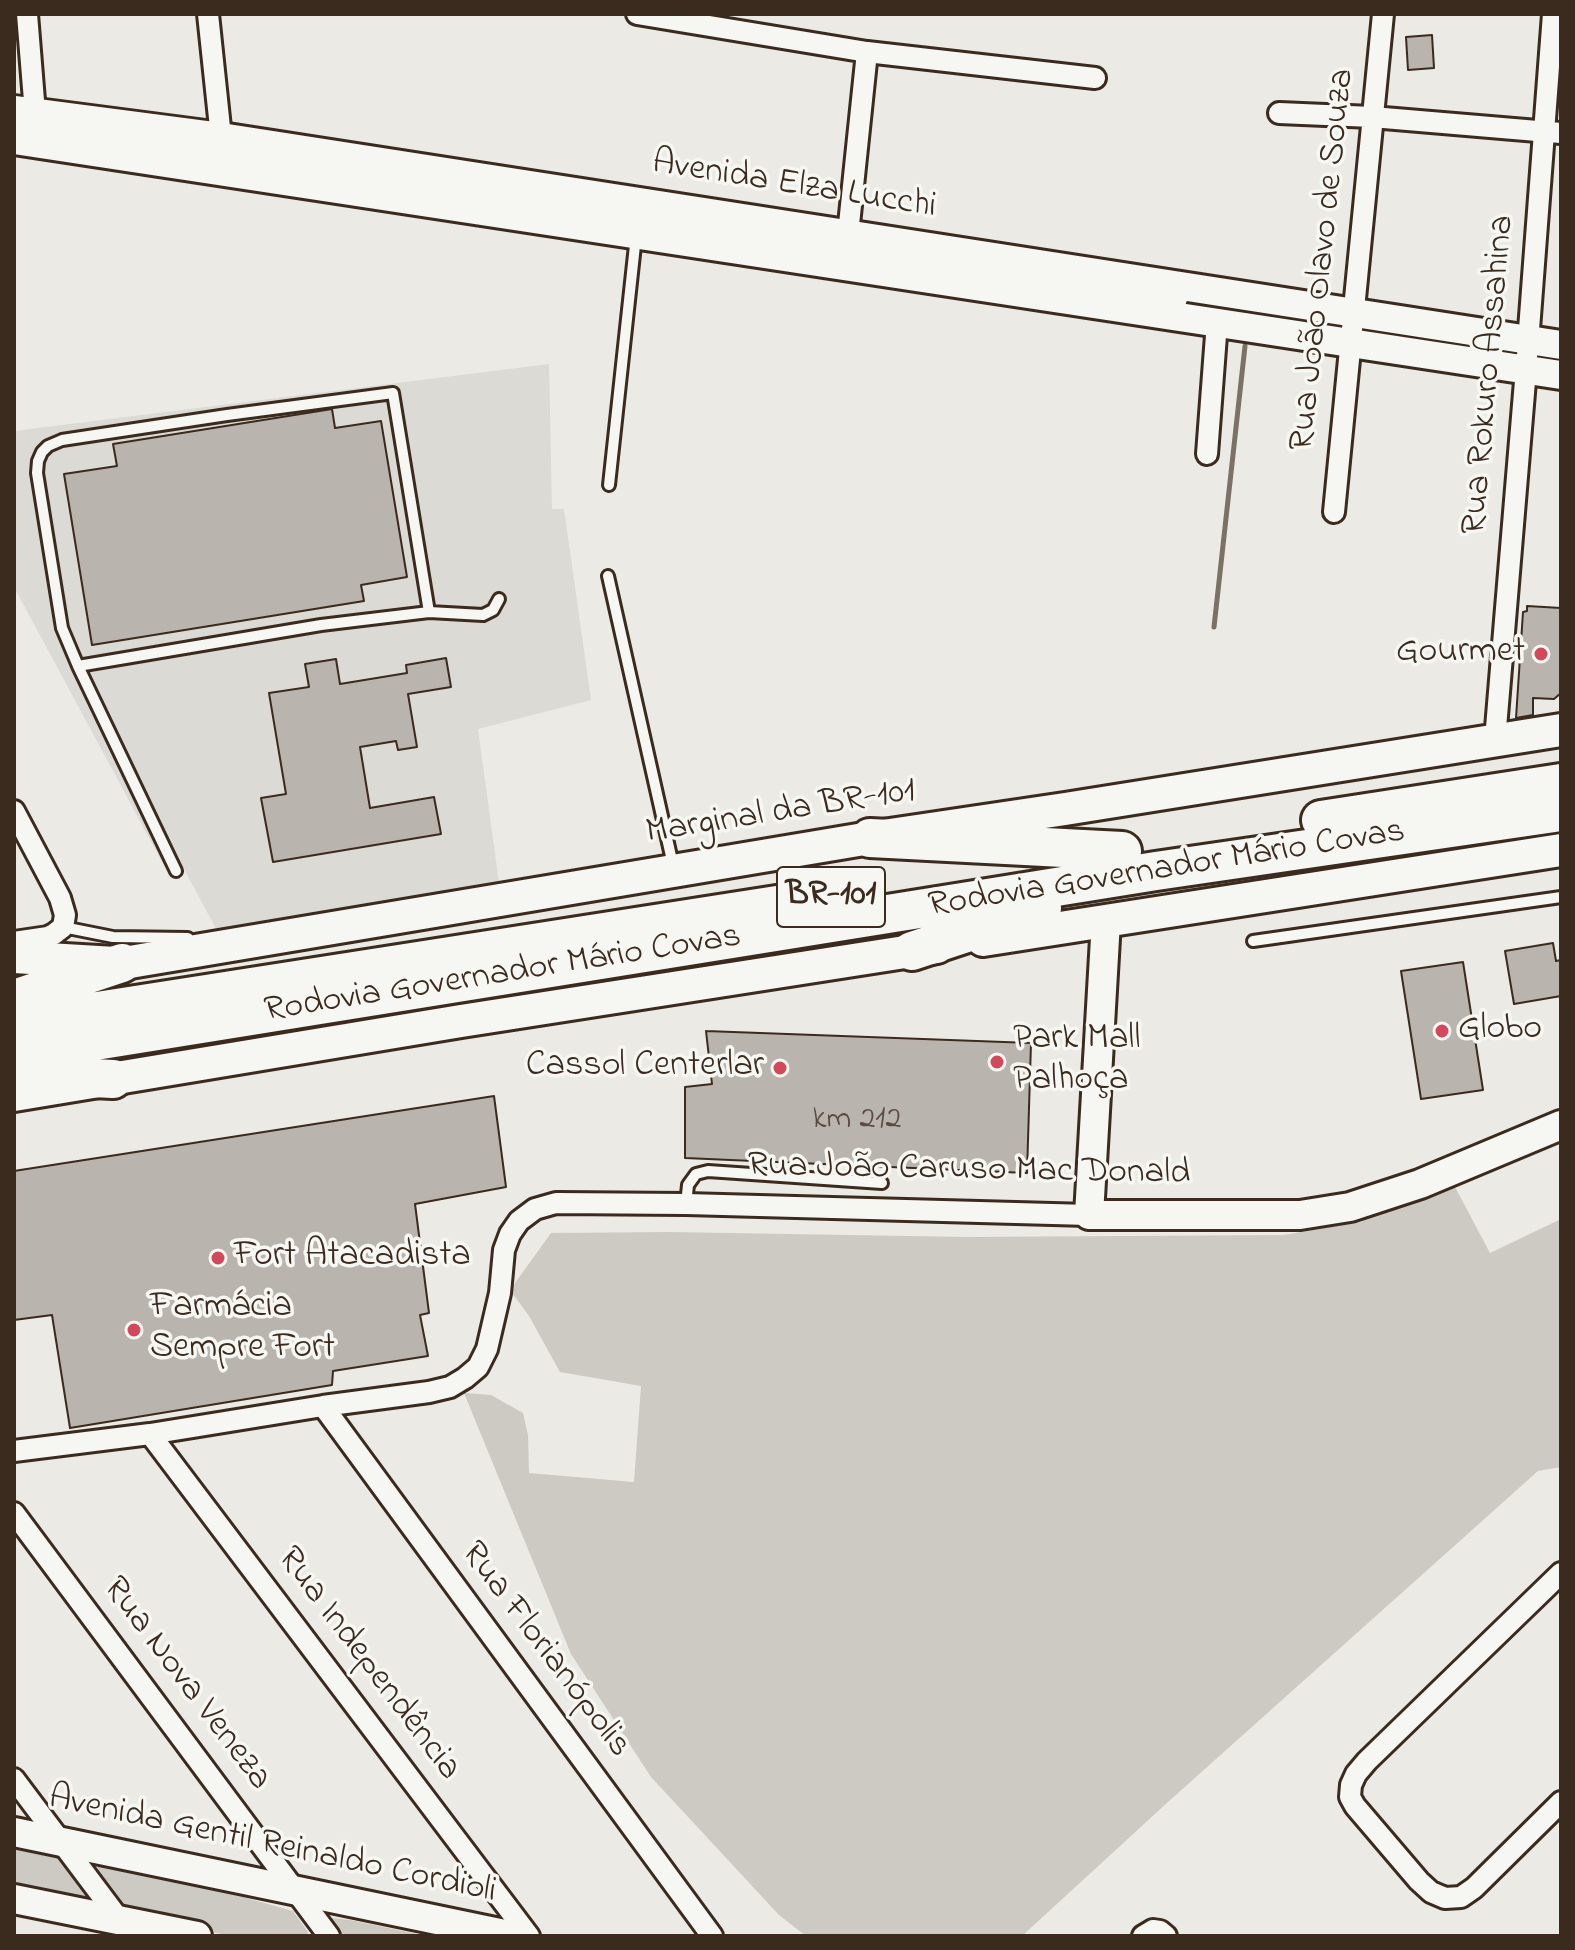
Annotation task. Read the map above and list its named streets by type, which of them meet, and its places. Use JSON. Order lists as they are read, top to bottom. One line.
{"streets":{"highway":["Rodovia Governador Mário Covas","BR-101"],"main road":["Avenida Elza Lucchi","Marginal da BR-101","Rua João Caruso Mac Donald","Avenida Gentil Reinaldo Cordioli"],"street":["Rua João Olavo de Souza","Rua Rokuro Assahina","Rua Florianópolis","Rua Independência","Rua Nova Veneza"]},"crossings":[["Avenida Elza Lucchi","Rua João Olavo de Souza"],["Avenida Elza Lucchi","Rua Rokuro Assahina"],["Rua Rokuro Assahina","Marginal da BR-101"],["Rua João Caruso Mac Donald","Rua Florianópolis"],["Rua Nova Veneza","Avenida Gentil Reinaldo Cordioli"]],"places":["Gourmet","Globo","Park Mall Palhoça","Cassol Centerlar","Fort Atacadista","Farmácia Sempre Fort"],"house_numbers":["km 212"]}
